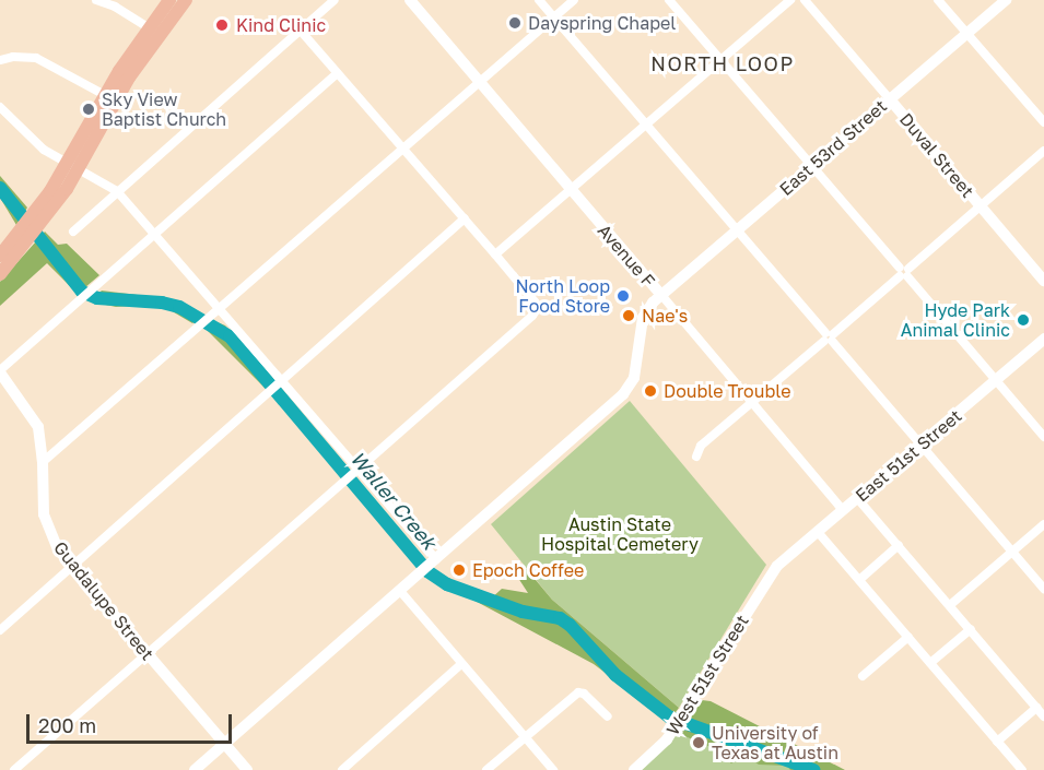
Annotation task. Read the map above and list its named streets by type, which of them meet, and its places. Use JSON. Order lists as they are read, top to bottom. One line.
{"streets":{"street":["East 53rd Street","Duval Street","Avenue F","East 51st Street","Guadalupe Street","West 51st Street"]},"crossings":[["East 53rd Street","Duval Street"],["East 53rd Street","Avenue F"],["Avenue F","East 51st Street"],["East 51st Street","West 51st Street"]],"districts":["NORTH LOOP"],"water":["Waller Creek"],"parks":["Austin State Hospital Cemetery"],"places":["Dayspring Chapel","Kind Clinic","Sky View Baptist Church","North Loop Food Store","Nae's","Hyde Park Animal Clinic","Double Trouble","Epoch Coffee","University of Texas at Austin"],"scale_bar":"200 m"}
